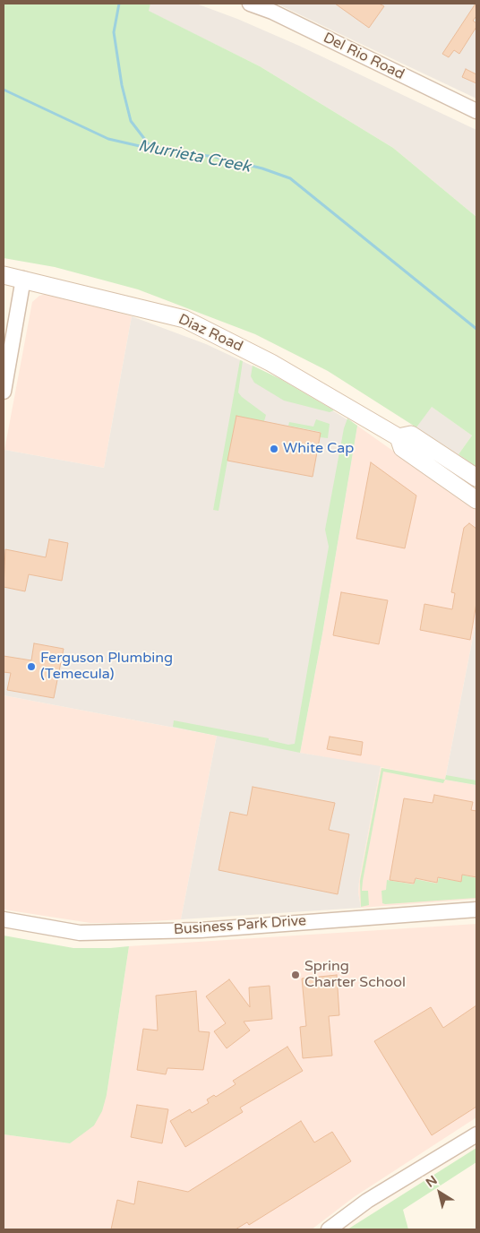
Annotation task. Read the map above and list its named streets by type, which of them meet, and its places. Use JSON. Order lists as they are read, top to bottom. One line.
{"streets":{"main road":["Diaz Road"],"street":["Del Rio Road","Business Park Drive"]},"water":["Murrieta Creek"],"places":["White Cap","Ferguson Plumbing (Temecula)","Spring Charter School"],"north":"top left"}
